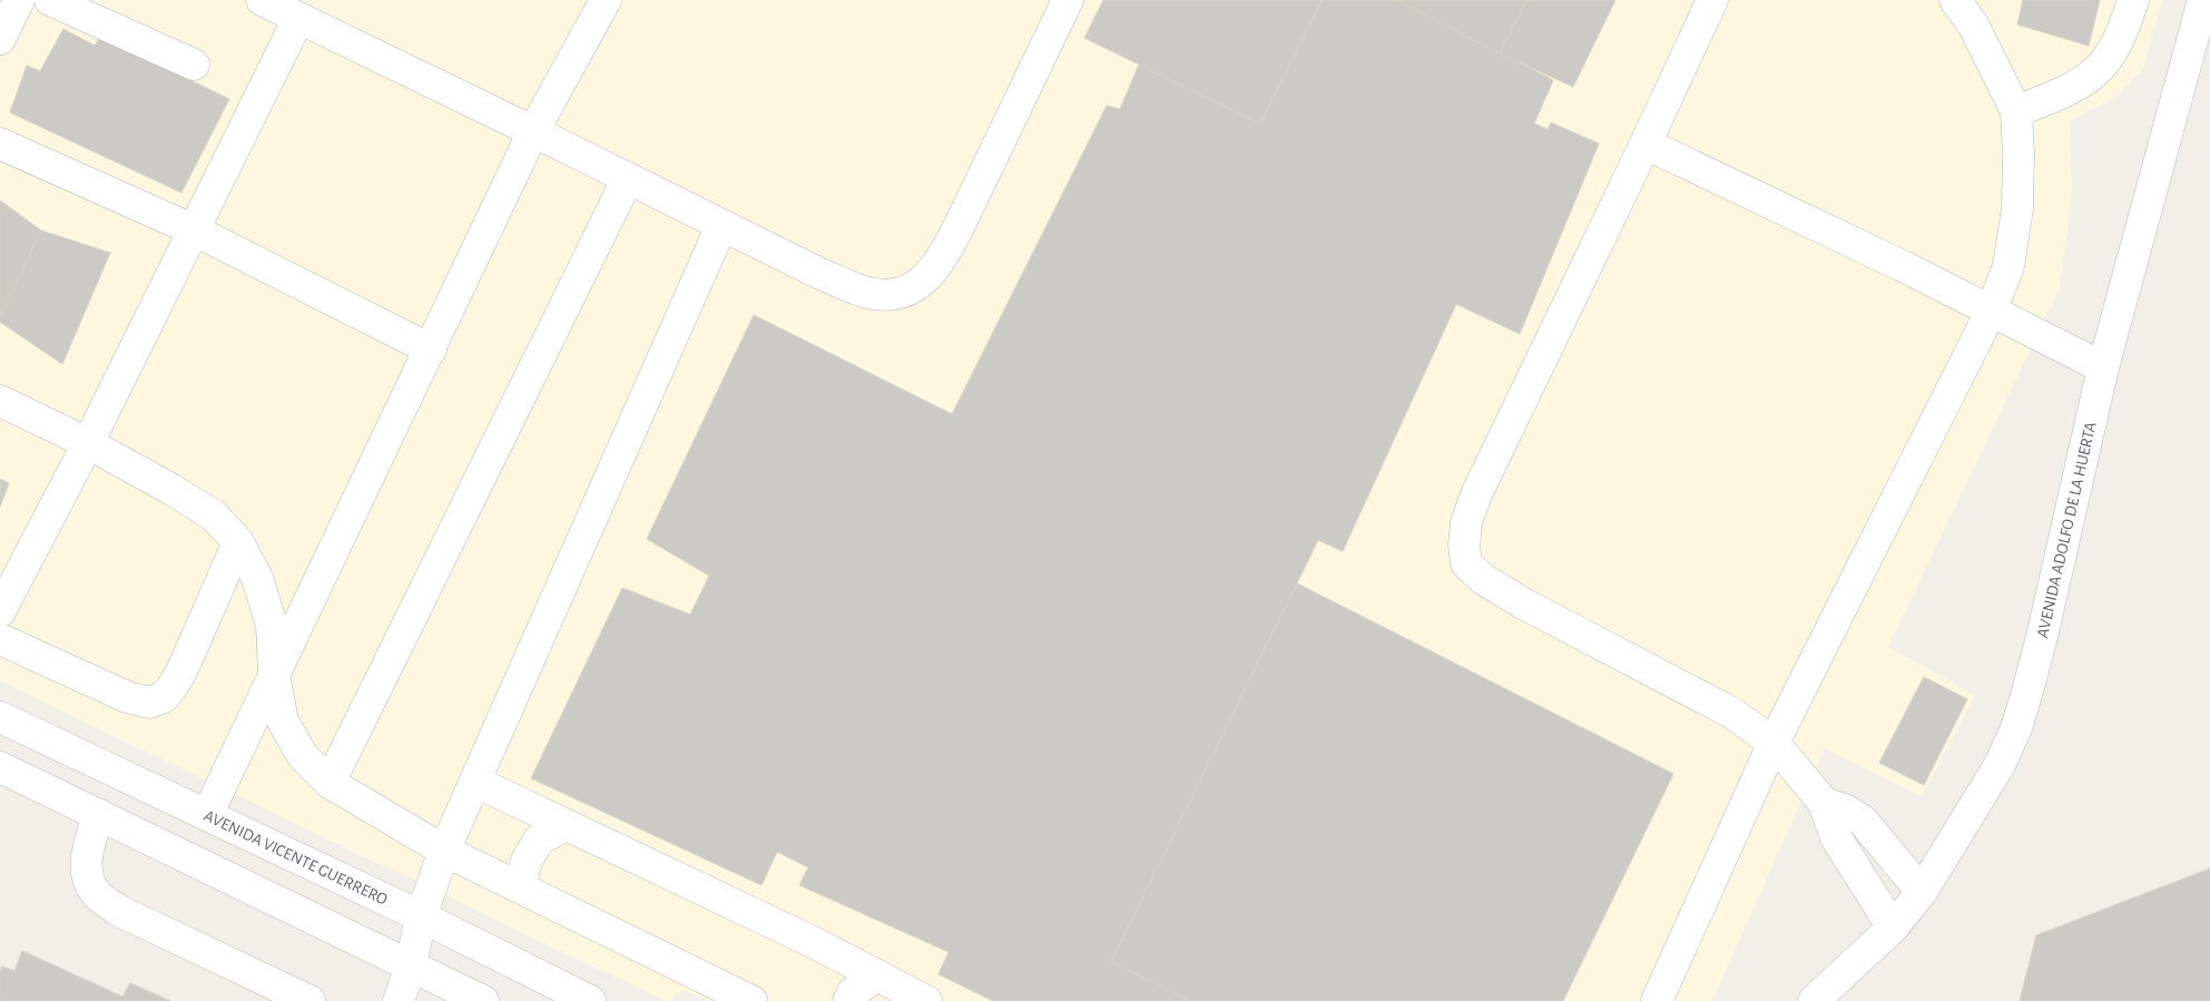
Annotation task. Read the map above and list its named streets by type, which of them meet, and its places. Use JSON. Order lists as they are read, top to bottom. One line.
{"streets":{"street":["AVENIDA ADOLFO DE LA HUERTA","AVENIDA VICENTE GUERRERO"]}}
